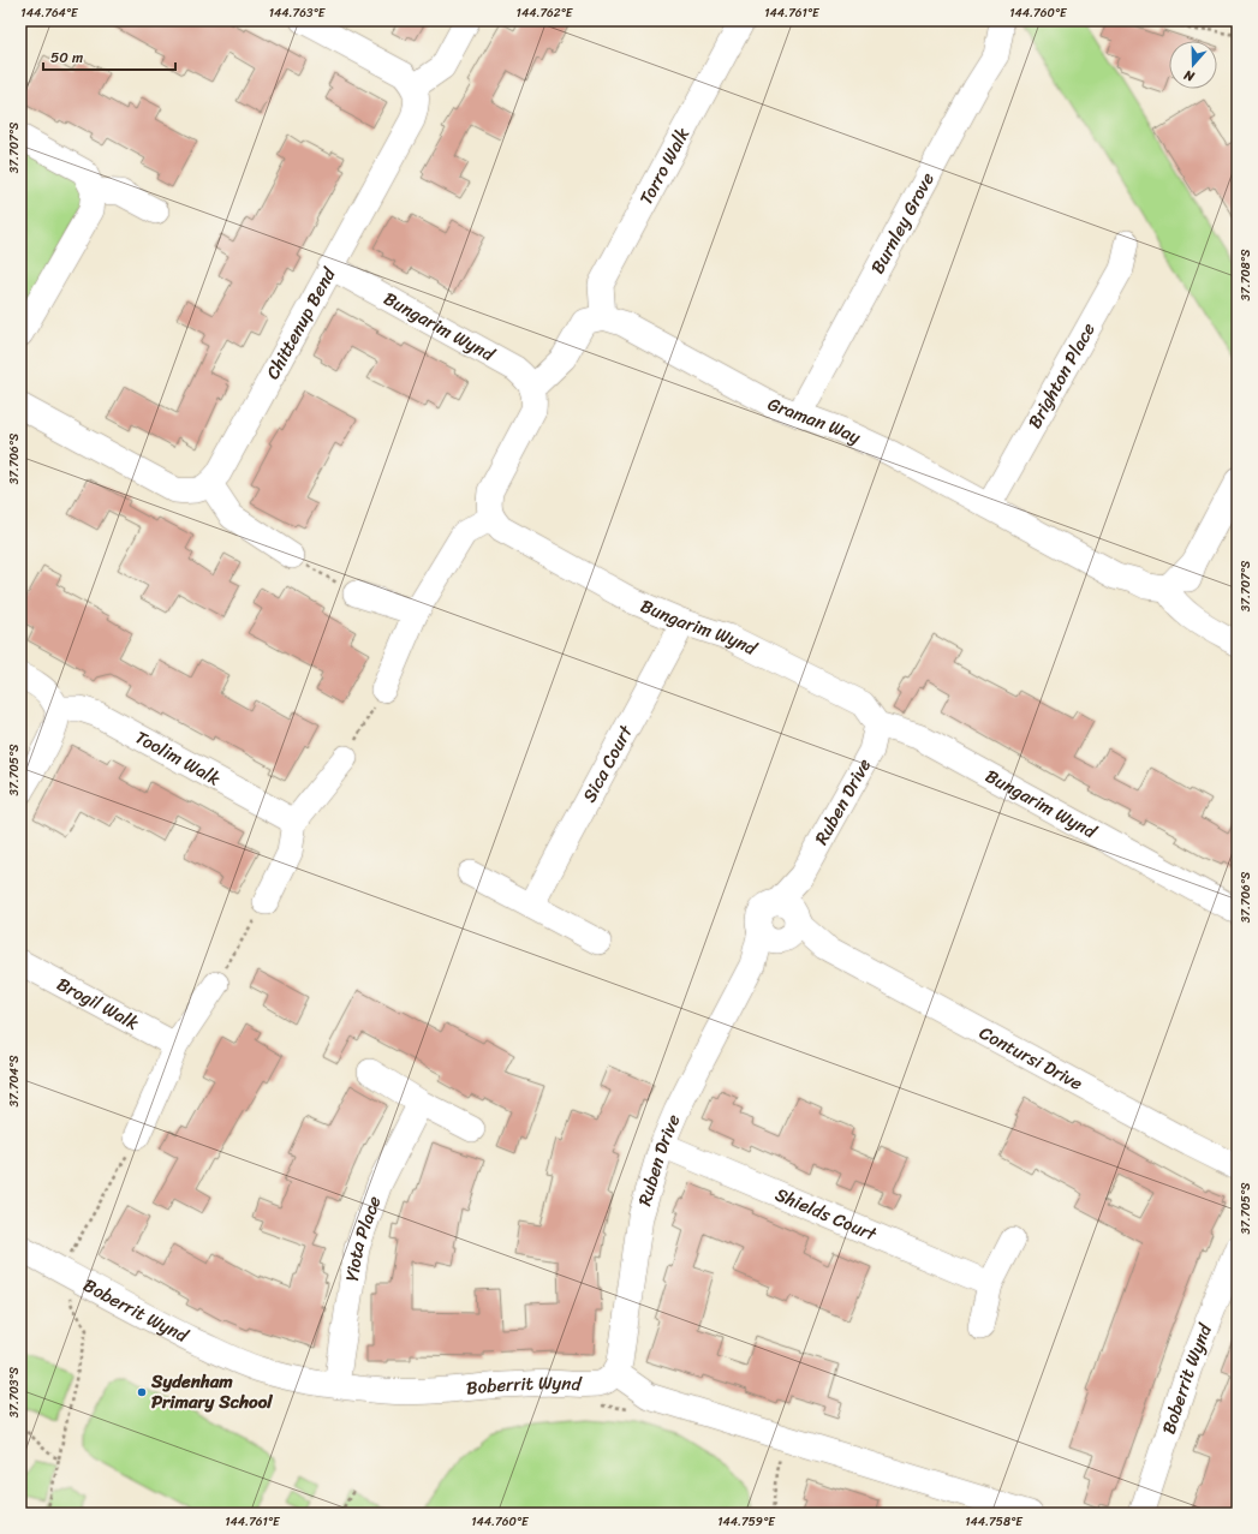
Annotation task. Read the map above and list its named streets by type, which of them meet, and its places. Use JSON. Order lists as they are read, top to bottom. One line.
{"streets":{"street":["Torro Walk","Burnley Grove","Chittenup Bend","Bungarim Wynd","Brighton Place","Graman Way","Toolim Walk","Sica Court","Ruben Drive","Brogil Walk","Contursi Drive","Shields Court","Yiota Place","Boberrit Wynd"]},"crossings":[["Torro Walk","Graman Way"],["Burnley Grove","Graman Way"],["Chittenup Bend","Bungarim Wynd"],["Bungarim Wynd","Sica Court"],["Bungarim Wynd","Ruben Drive"],["Brighton Place","Graman Way"],["Ruben Drive","Contursi Drive"],["Ruben Drive","Shields Court"],["Ruben Drive","Boberrit Wynd"],["Yiota Place","Boberrit Wynd"]],"places":["Sydenham Primary School"],"scale_bar":"50 m","north":"bottom","coordinates":["144.764°E","144.763°E","144.762°E","144.761°E","144.760°E","37.707°S","37.708°S","37.706°S","37.705°S","37.704°S","37.703°S","144.759°E","144.758°E"]}
